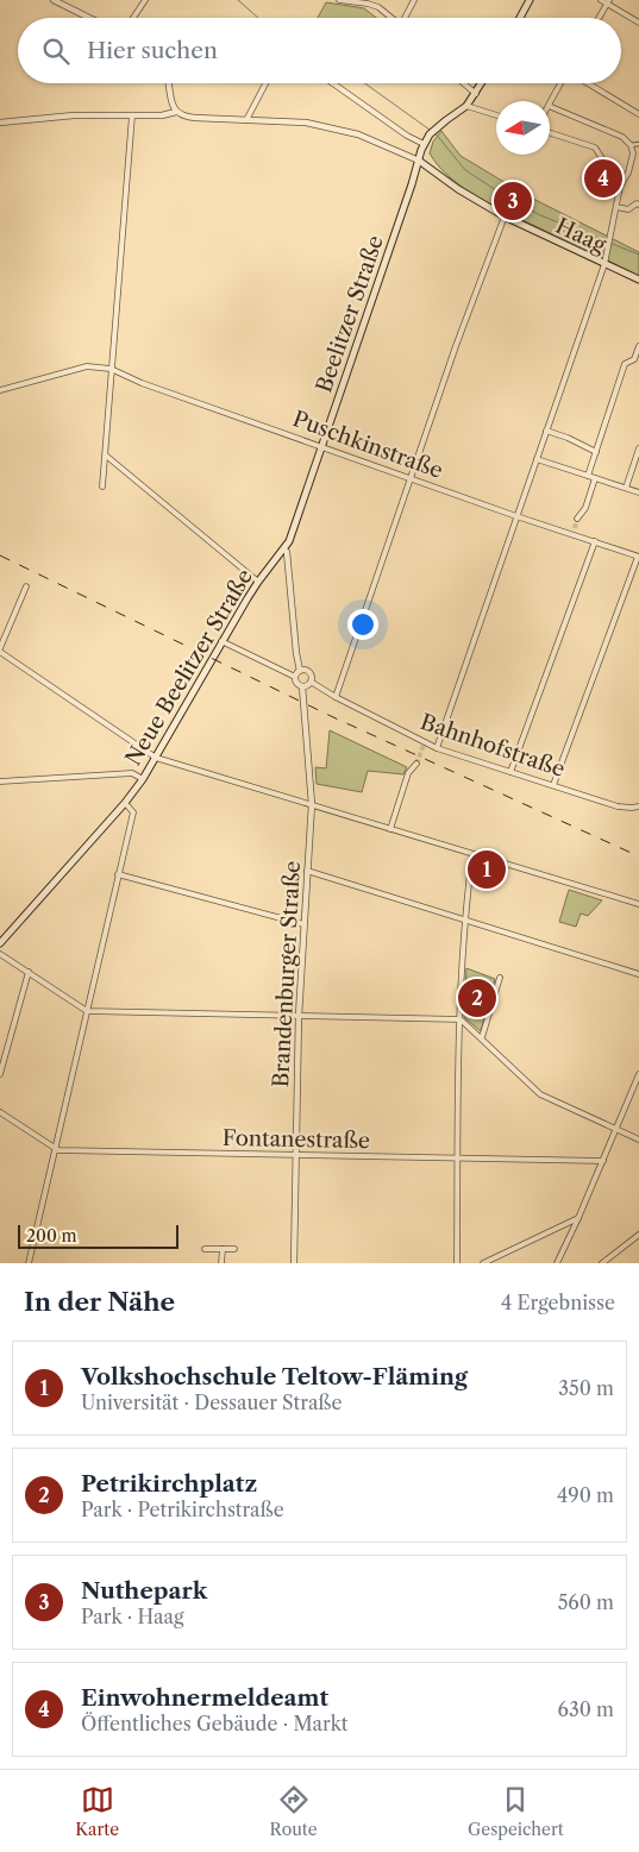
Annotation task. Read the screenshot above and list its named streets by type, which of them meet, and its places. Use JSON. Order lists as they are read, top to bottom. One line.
{"streets":{"main road":["Haag","Beelitzer Straße","Neue Beelitzer Straße"],"street":["Puschkinstraße","Bahnhofstraße","Brandenburger Straße","Fontanestraße"]},"crossings":[["Haag","Beelitzer Straße"],["Beelitzer Straße","Puschkinstraße"],["Beelitzer Straße","Neue Beelitzer Straße"],["Bahnhofstraße","Brandenburger Straße"],["Brandenburger Straße","Fontanestraße"]],"scale_bar":"200 m","north":"left","page":{"search":"Hier suchen","pins":["4","3","1","2"],"scale":"200 m","heading":["In der Nähe","4 Ergebnisse"],"list":[{"mark":"1","name":"Volkshochschule Teltow-Fläming","note":"Universität · Dessauer Straße","value":"350 m"},{"mark":"2","name":"Petrikirchplatz","note":"Park · Petrikirchstraße","value":"490 m"},{"mark":"3","name":"Nuthepark","note":"Park · Haag","value":"560 m"},{"mark":"4","name":"Einwohnermeldeamt","note":"Öffentliches Gebäude · Markt","value":"630 m"}],"nav":["Karte","Route","Gespeichert"]}}
